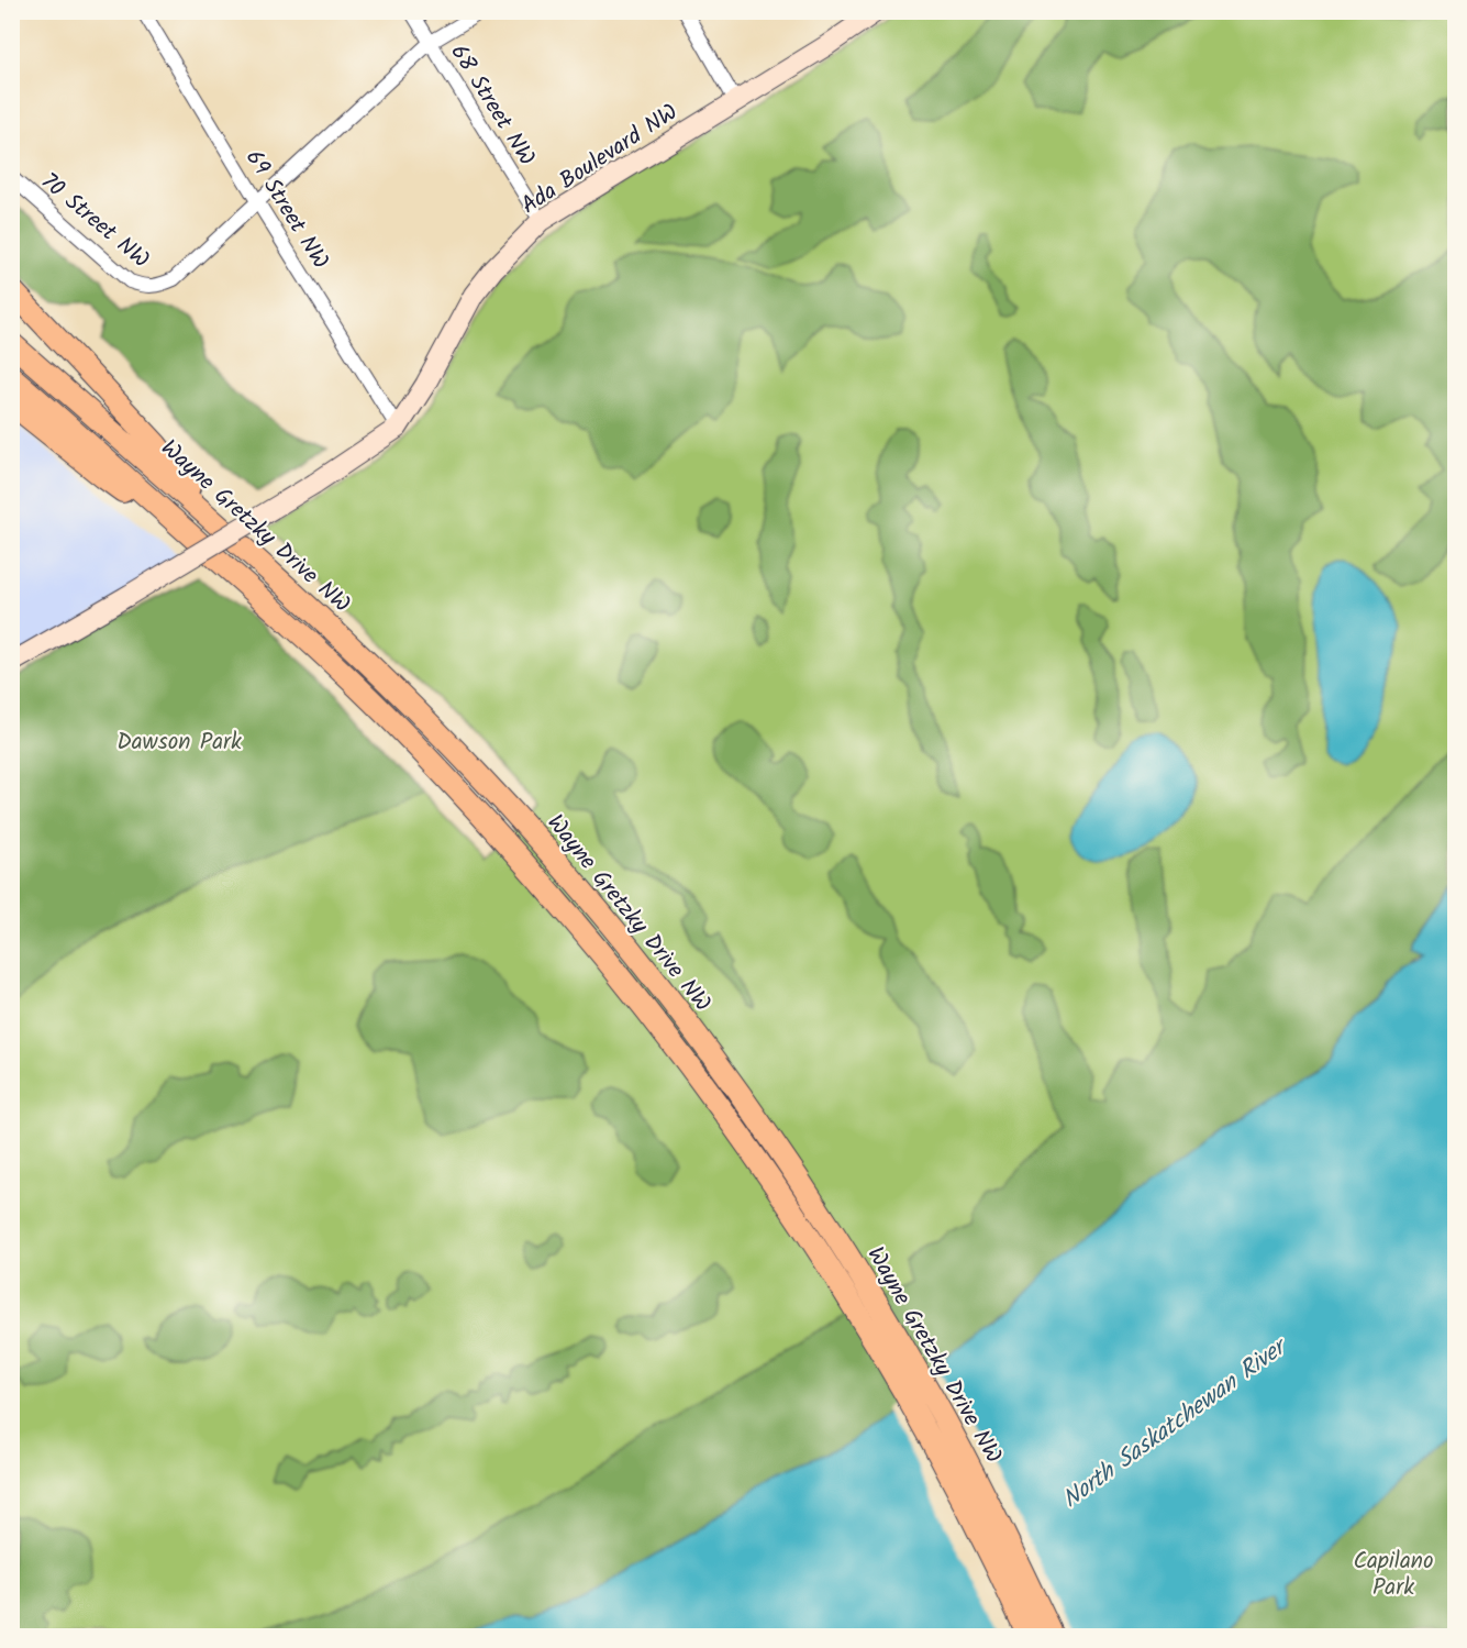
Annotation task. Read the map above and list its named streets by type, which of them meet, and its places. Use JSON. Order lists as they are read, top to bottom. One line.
{"streets":{"main road":["Wayne Gretzky Drive NW"],"street":["68 Street NW","Ada Boulevard NW","69 Street NW","70 Street NW"]},"crossings":[["68 Street NW","Ada Boulevard NW"],["Ada Boulevard NW","69 Street NW"],["69 Street NW","70 Street NW"]],"water":["North Saskatchewan River"],"parks":["Dawson Park","Capilano Park"]}
